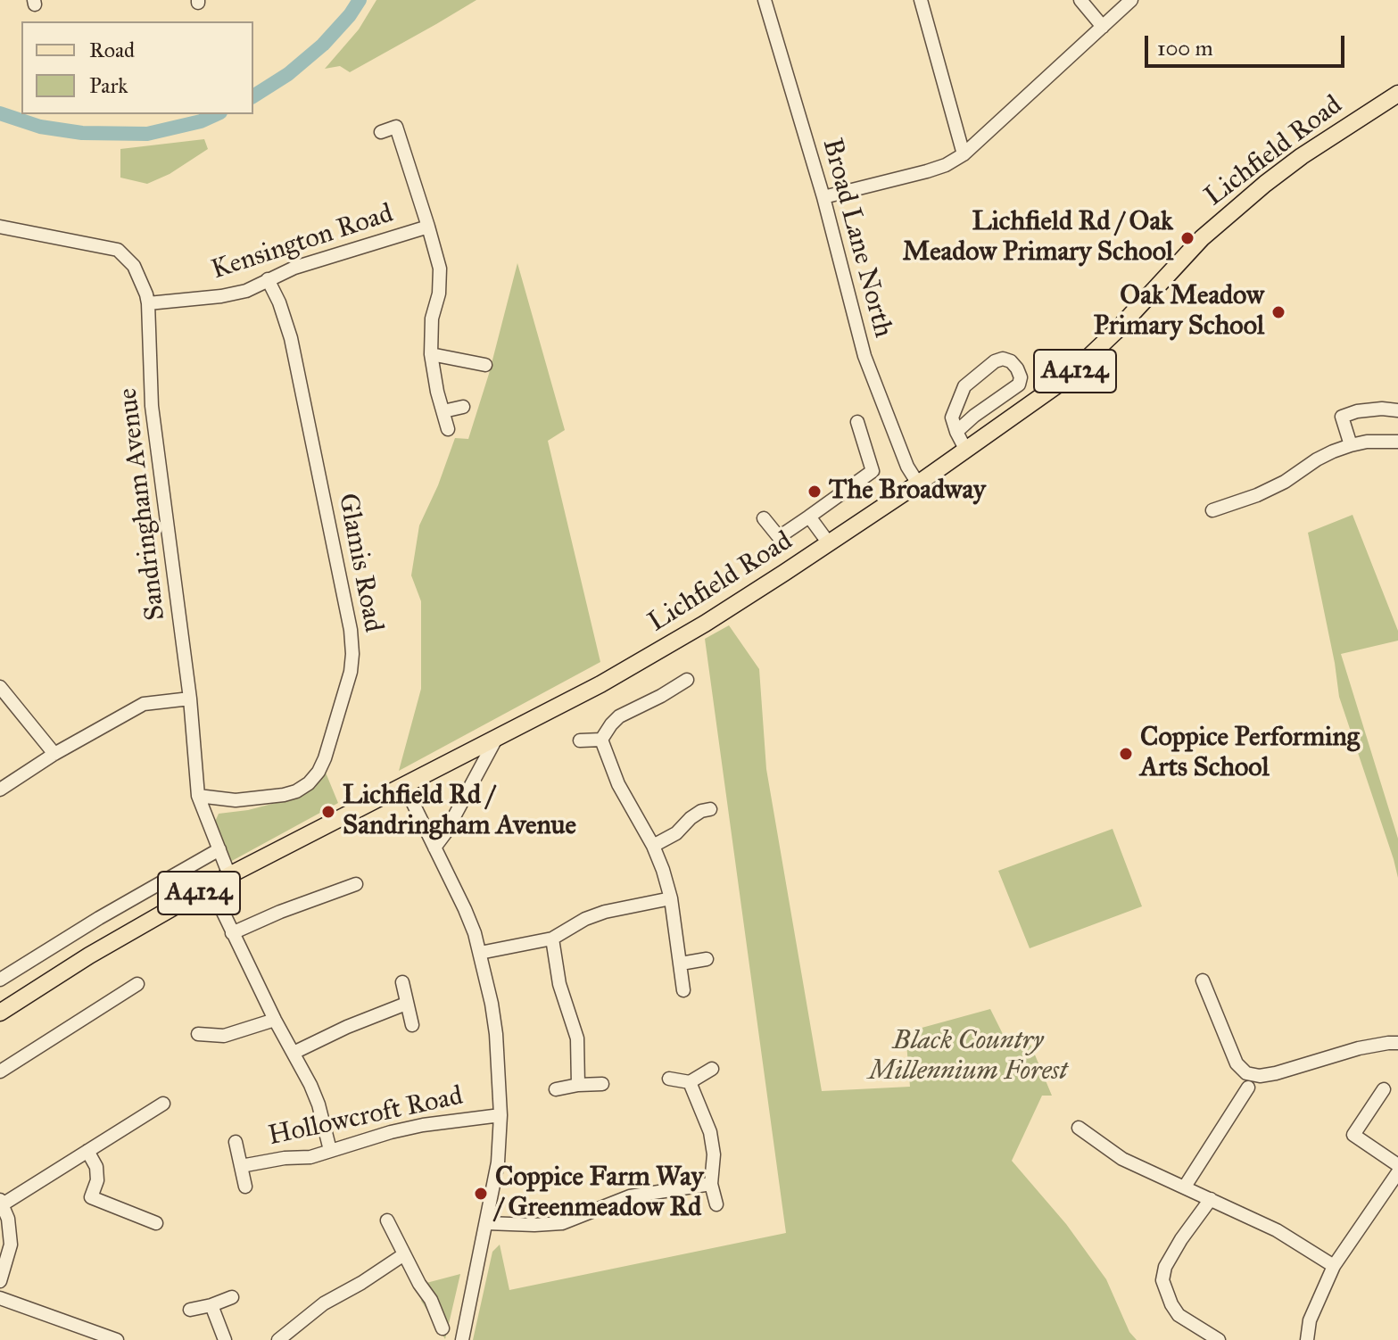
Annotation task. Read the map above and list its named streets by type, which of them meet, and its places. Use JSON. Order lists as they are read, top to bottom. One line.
{"streets":{"main road":["Lichfield Road","A4124"],"street":["Broad Lane North","Kensington Road","Sandringham Avenue","Glamis Road","Hollowcroft Road"]},"crossings":[["Lichfield Road","Broad Lane North"],["Lichfield Road","Sandringham Avenue"],["Kensington Road","Sandringham Avenue"],["Kensington Road","Glamis Road"],["Sandringham Avenue","Glamis Road"]],"parks":["Black Country Millennium Forest"],"places":["Lichfield Rd / Oak Meadow Primary School","Oak Meadow Primary School","The Broadway","Coppice Performing Arts School","Lichfield Rd / Sandringham Avenue","Coppice Farm Way / Greenmeadow Rd"],"legend":["Road","Park"],"scale_bar":"100 m"}
